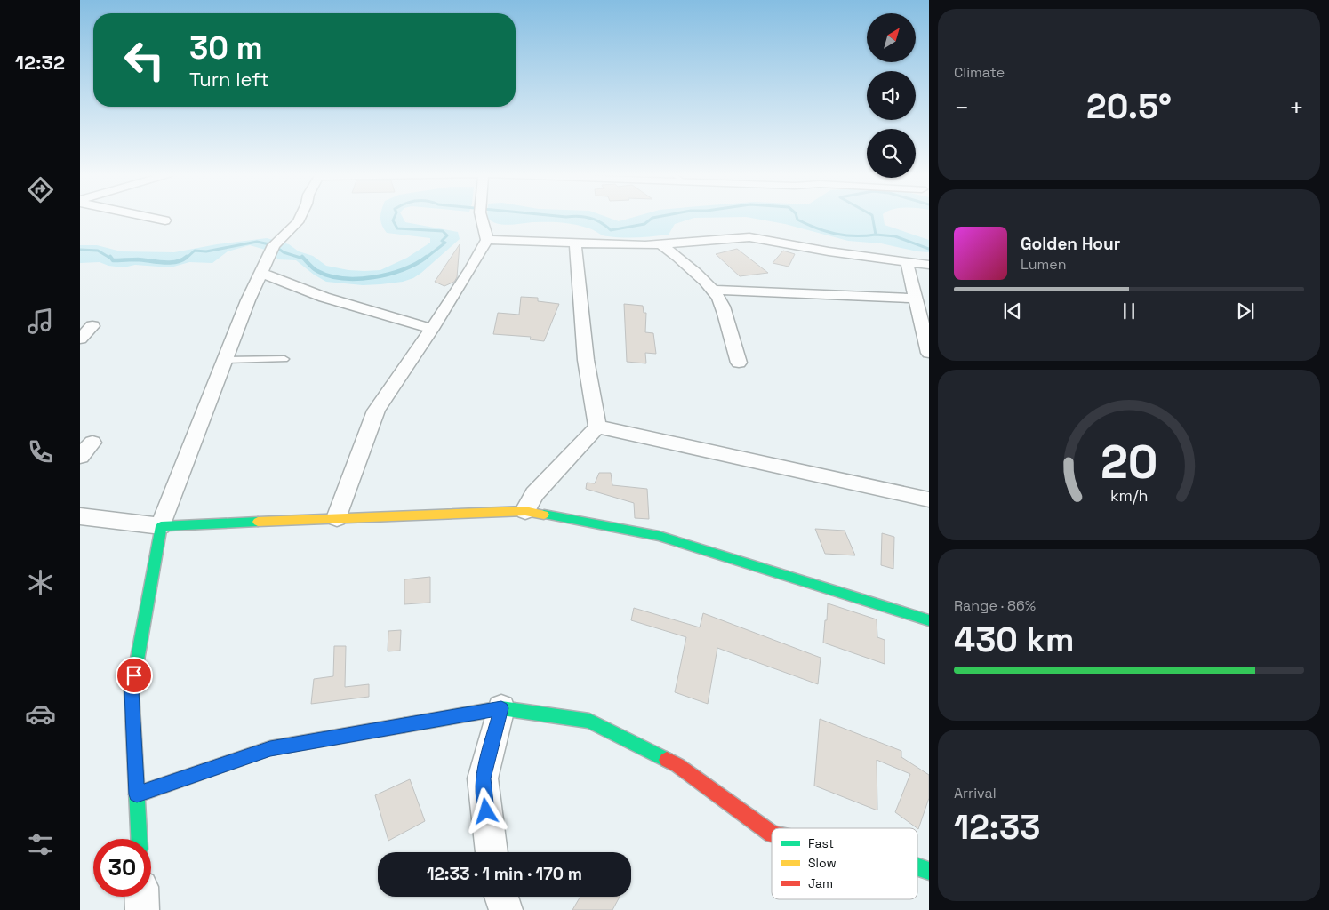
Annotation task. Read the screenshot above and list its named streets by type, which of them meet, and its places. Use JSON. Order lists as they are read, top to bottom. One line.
{"legend":["Fast","Slow","Jam"],"north":"top right","page":{"tabs":"12:32","tile":["Climate",["Range · 86%","430 km"],["Arrival","12:33"]],"turn":["30 m","Turn left"],"heat":["−","20.5°","+"],"song":["Golden Hour","Lumen"],"limit":"30","trip":"12:33 · 1 min · 170 m","gauge":["20","km/h"]}}
